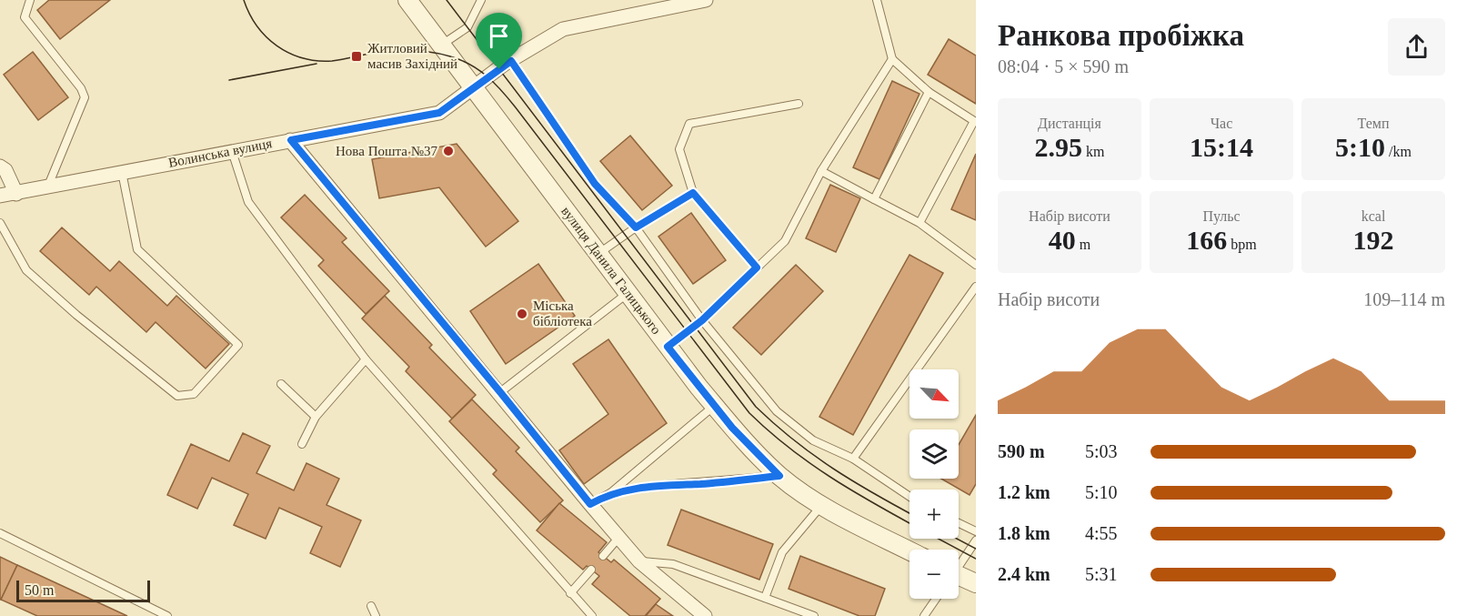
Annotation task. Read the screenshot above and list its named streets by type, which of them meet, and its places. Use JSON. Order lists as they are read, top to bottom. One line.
{"streets":{"street":["Волинська вулиця","вулиця Данила Галицького"]},"crossings":[["Волинська вулиця","вулиця Данила Галицького"]],"places":{"transit":["Житловий масив Західний"],"other":["Нова Пошта №37","Міська бібліотека"]},"scale_bar":"50 m","north":"bottom right","page":{"heading":["Ранкова пробіжка","08:04 · 5 × 590 m"],"stats":[["Дистанція","2.95 km"],["Час","15:14"],["Темп","5:10 /km"],["Набір висоти","40 m"],["Пульс","166 bpm"],["kcal","192"]],"chart":["Набір висоти","109–114 m"],"map_buttons":["+","−"],"list":[{"name":"590 m","note":"5:03"},{"name":"1.2 km","note":"5:10"},{"name":"1.8 km","note":"4:55"},{"name":"2.4 km","note":"5:31"}],"scale":"50 m"}}
